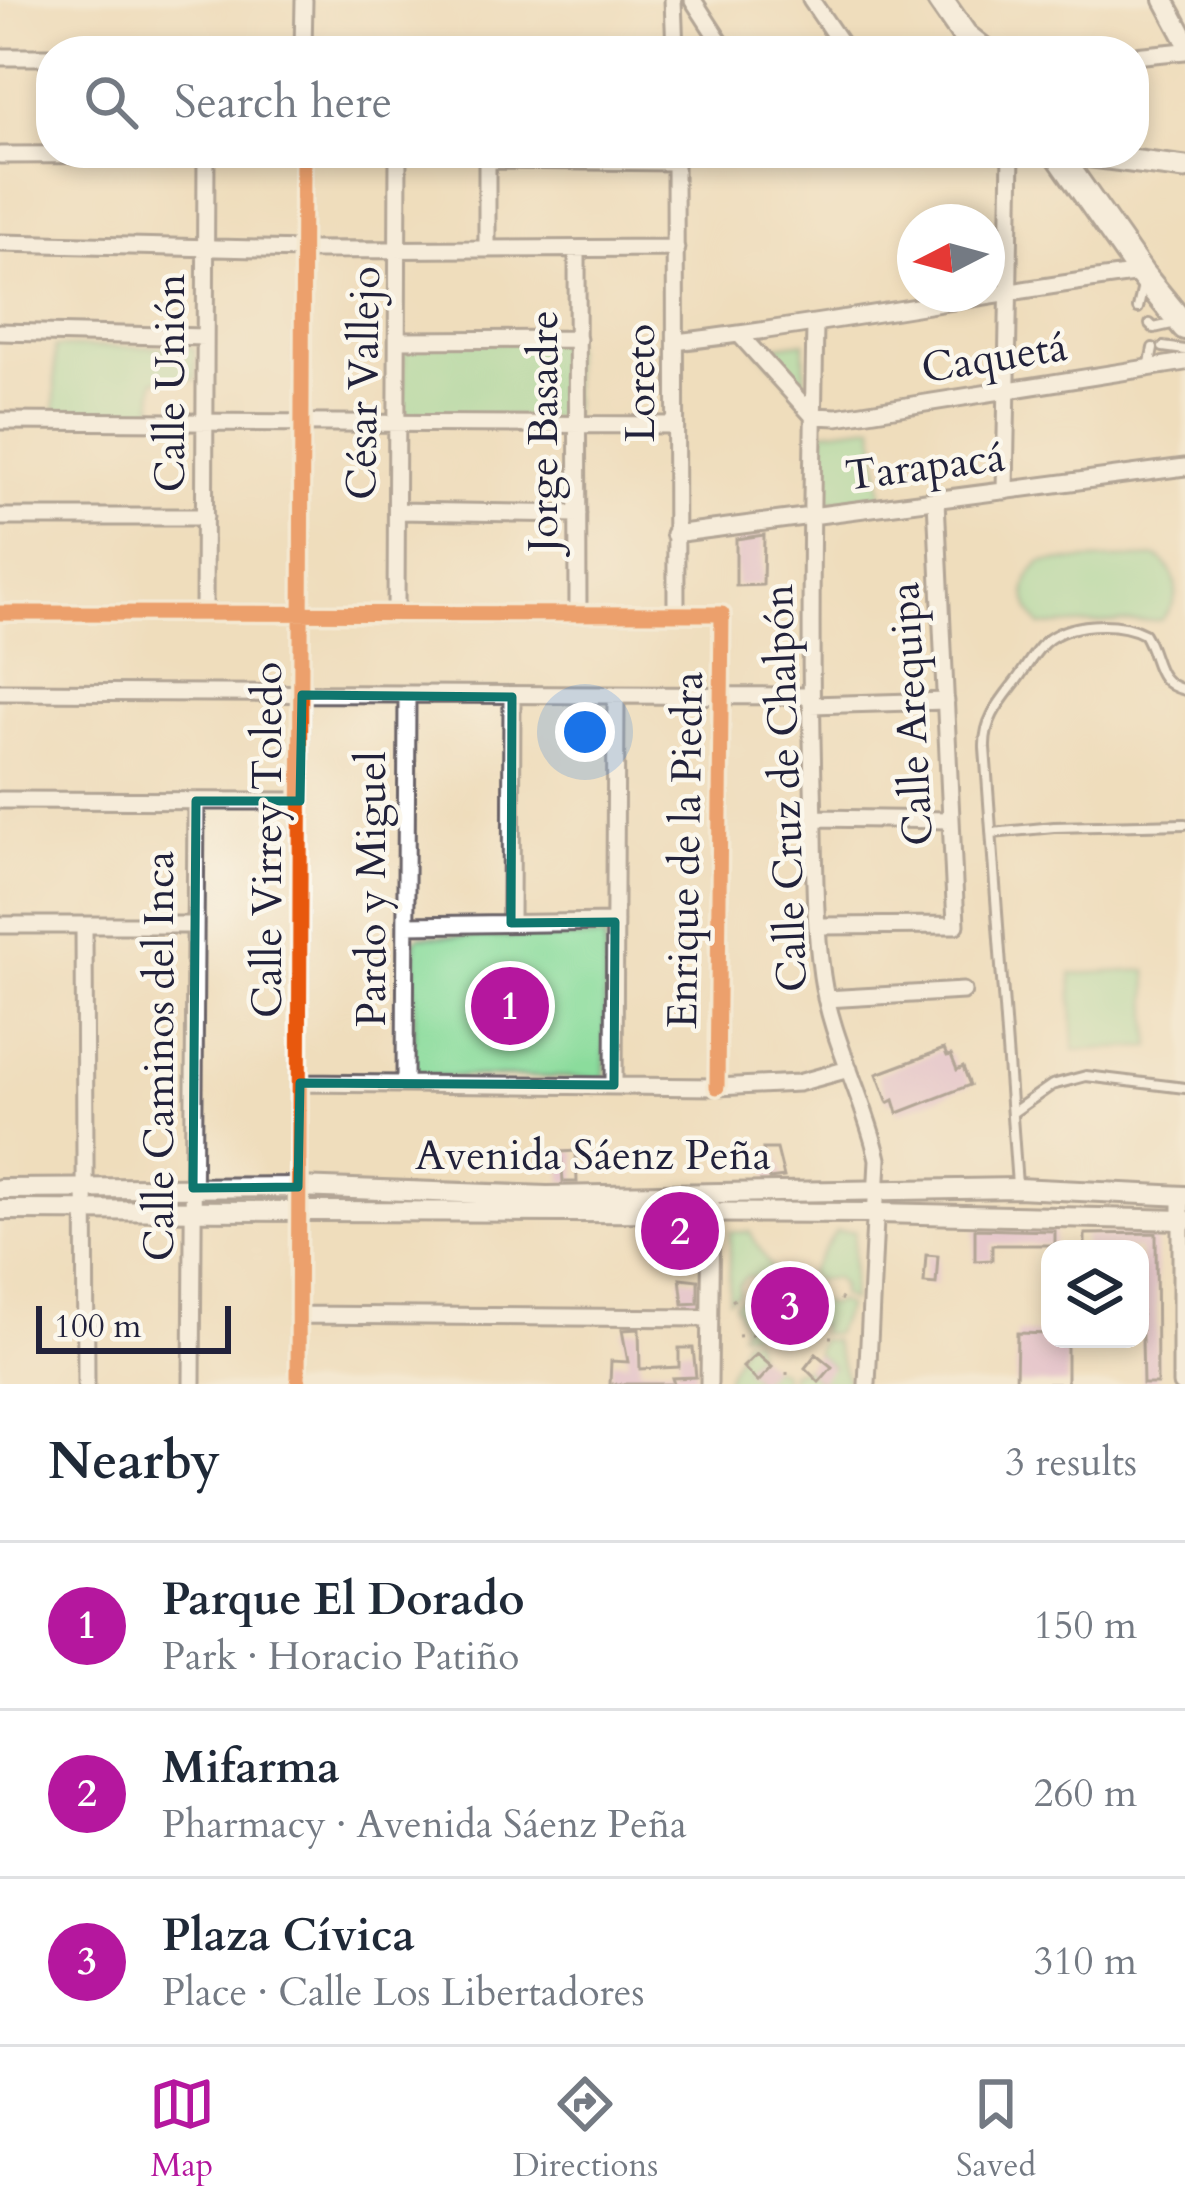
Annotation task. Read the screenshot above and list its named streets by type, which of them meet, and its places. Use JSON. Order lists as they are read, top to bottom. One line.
{"streets":{"street":["Caquetá","Calle Unión","César Vallejo","Loreto","Jorge Basadre","Tarapacá","Calle Arequipa","Calle Cruz de Chalpón","Calle Virrey Toledo","Enrique de la Piedra","Pardo y Miguel","Calle Caminos del Inca","Avenida Sáenz Peña"]},"crossings":[["Caquetá","Calle Cruz de Chalpón"],["Loreto","Tarapacá"],["Loreto","Enrique de la Piedra"],["Tarapacá","Calle Arequipa"],["Tarapacá","Calle Cruz de Chalpón"],["Calle Arequipa","Calle Cruz de Chalpón"],["Calle Cruz de Chalpón","Avenida Sáenz Peña"],["Calle Virrey Toledo","Avenida Sáenz Peña"],["Calle Caminos del Inca","Avenida Sáenz Peña"]],"scale_bar":"100 m","north":"left","page":{"search":"Search here","pins":["1","2","3"],"scale":"100 m","heading":["Nearby","3 results"],"list":[{"mark":"1","name":"Parque El Dorado","note":"Park · Horacio Patiño","value":"150 m"},{"mark":"2","name":"Mifarma","note":"Pharmacy · Avenida Sáenz Peña","value":"260 m"},{"mark":"3","name":"Plaza Cívica","note":"Place · Calle Los Libertadores","value":"310 m"}],"nav":["Map","Directions","Saved"]}}
